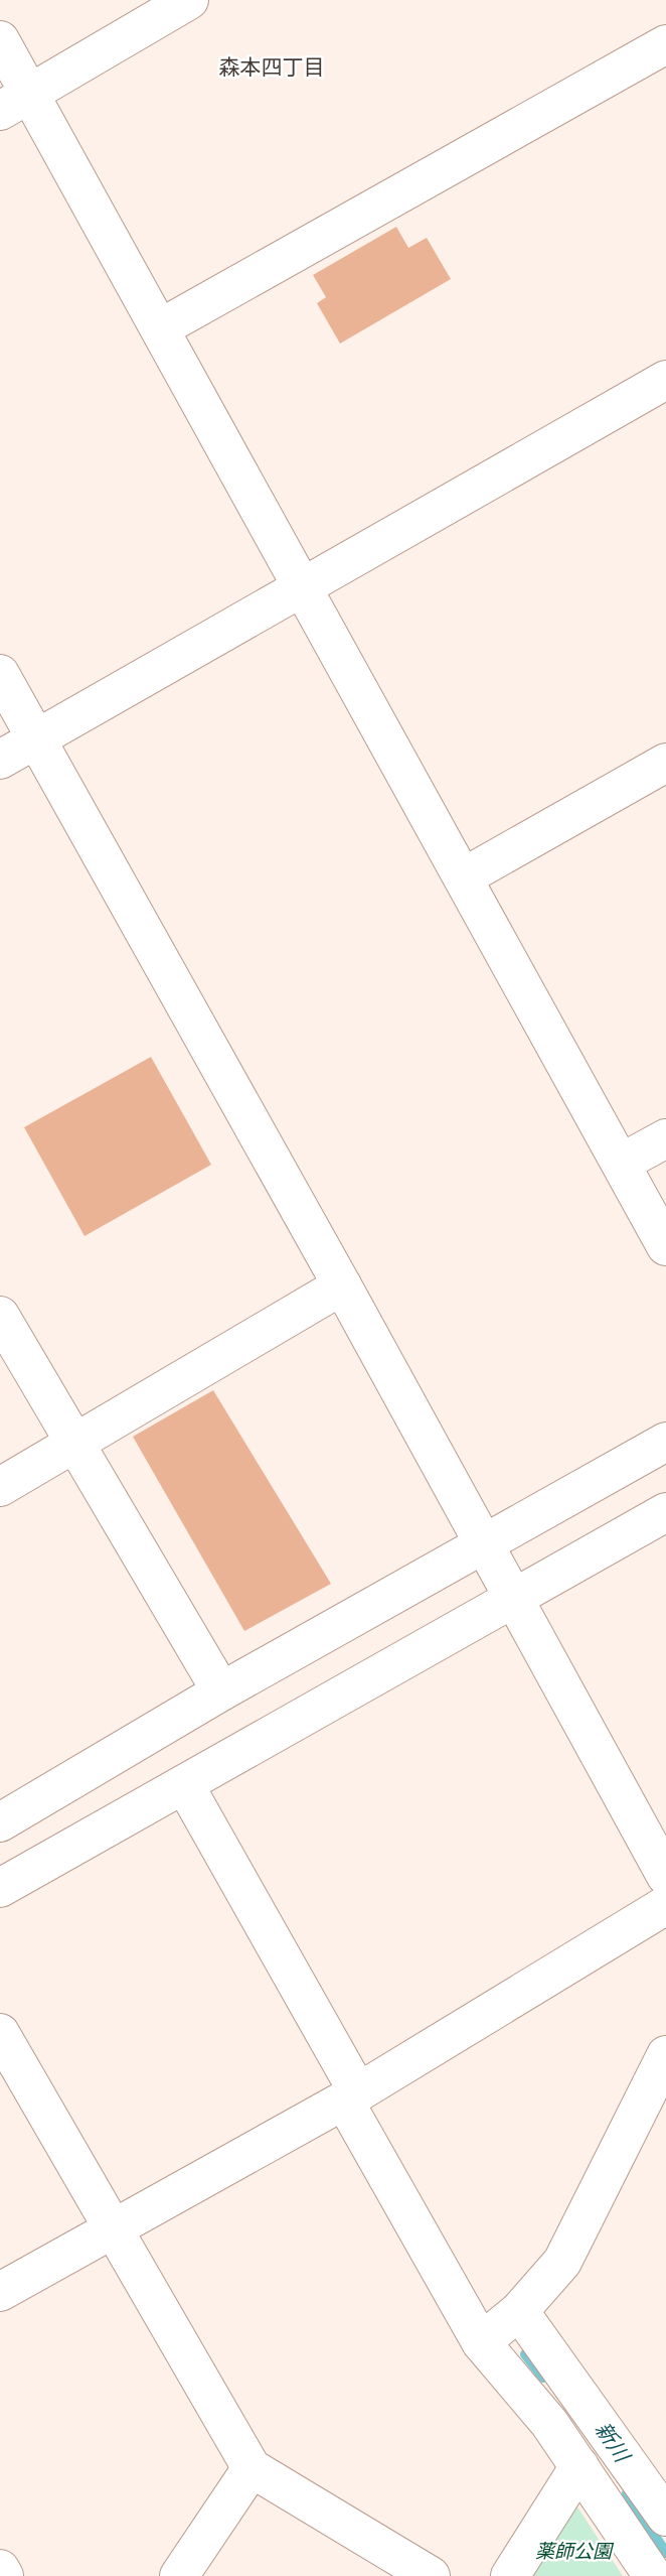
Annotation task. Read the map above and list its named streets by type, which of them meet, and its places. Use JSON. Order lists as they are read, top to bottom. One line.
{"districts":["森本四丁目"],"water":["新川"],"parks":["薬師公園"]}
